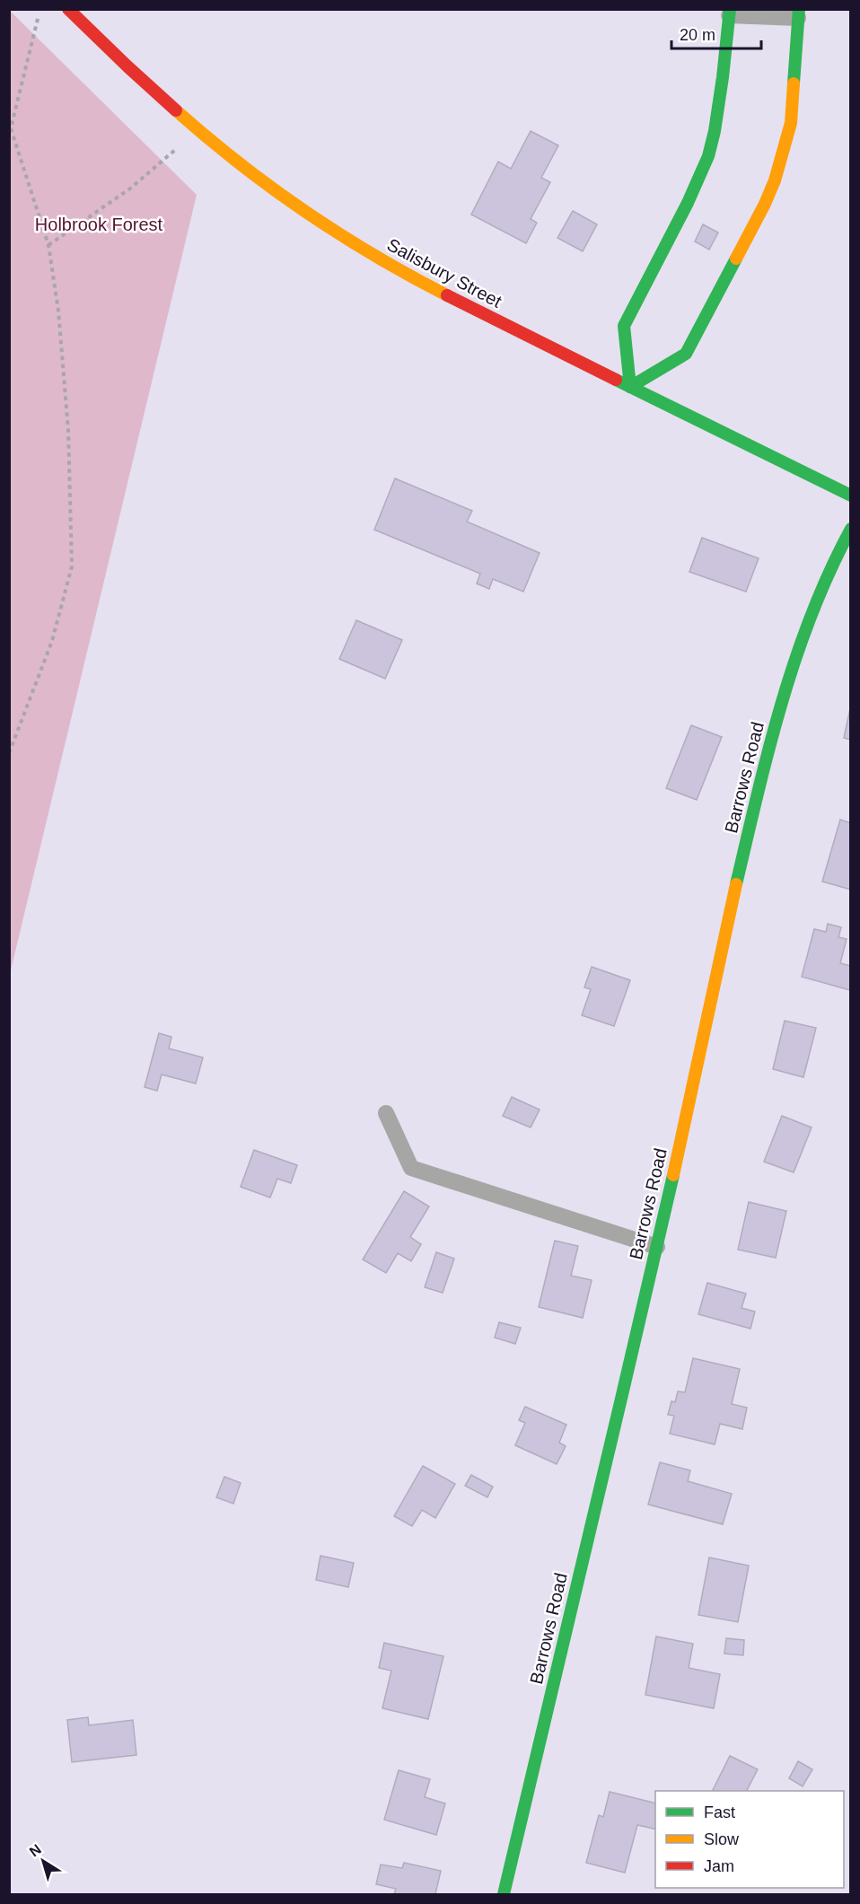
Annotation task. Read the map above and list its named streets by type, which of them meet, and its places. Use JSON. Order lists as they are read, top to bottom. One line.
{"streets":{"street":["Salisbury Street","Barrows Road"]},"parks":["Holbrook Forest"],"legend":["Fast","Slow","Jam"],"scale_bar":"20 m","north":"top left"}
